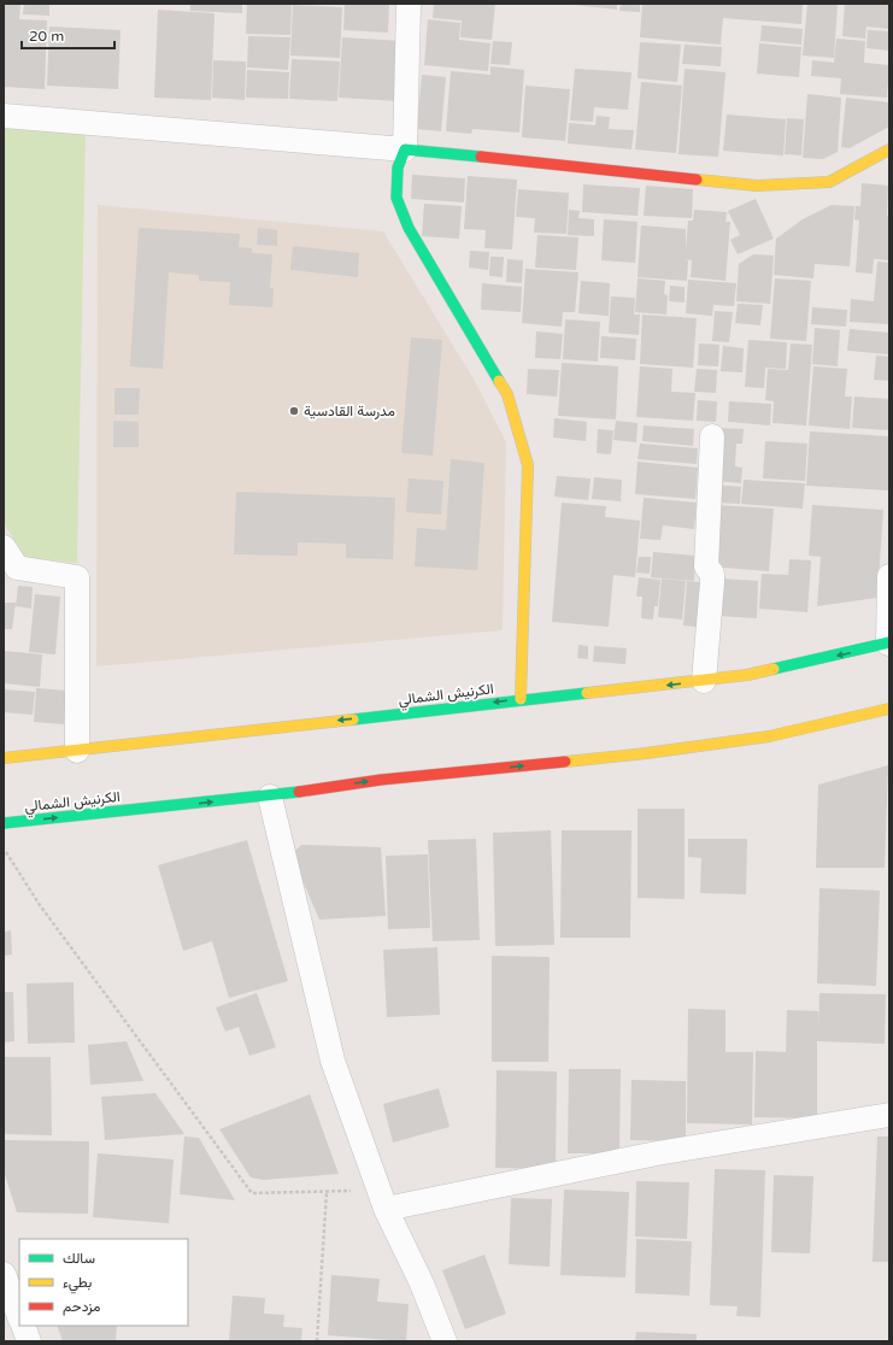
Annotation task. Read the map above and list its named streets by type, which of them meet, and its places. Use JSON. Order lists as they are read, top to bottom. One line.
{"streets":{"main road":["الكرنيش الشمالي"]},"places":["مدرسة القادسية"],"legend":["سالك","بطيء","مزدحم"],"scale_bar":"20 m"}
